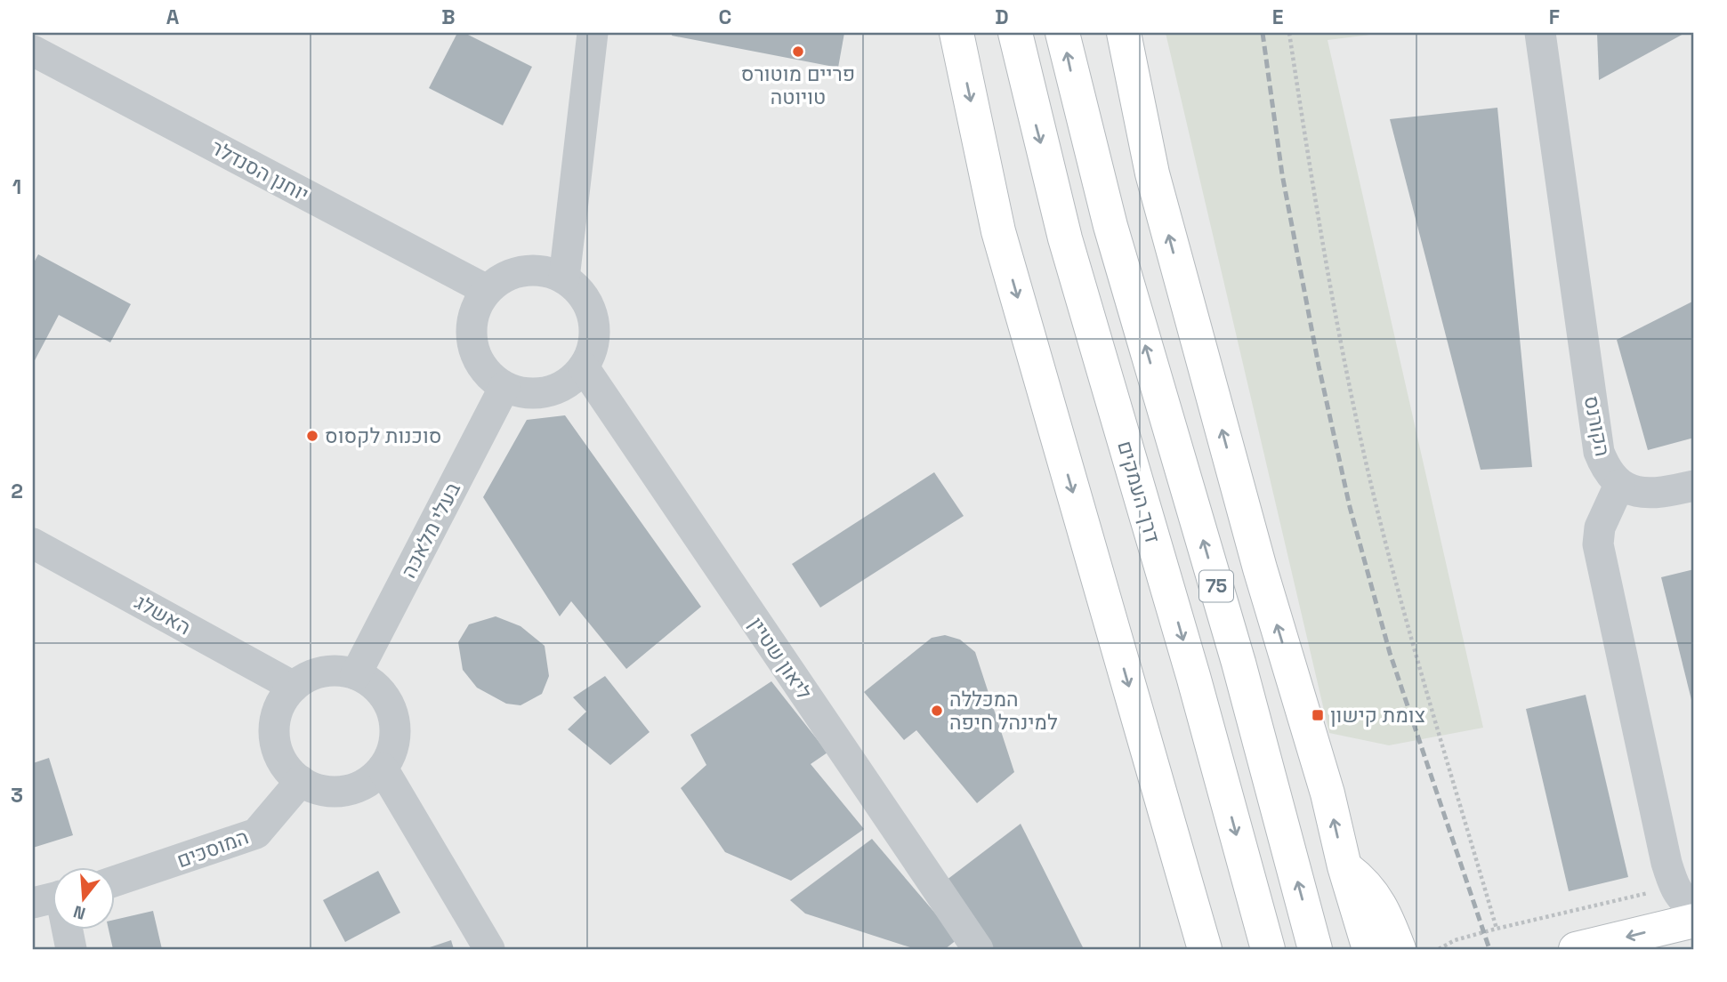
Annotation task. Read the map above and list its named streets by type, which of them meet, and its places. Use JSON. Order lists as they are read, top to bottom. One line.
{"streets":{"highway":["דרך העמקים","75"],"street":["יוחנן הסנדלר","הקורנס","בעלי מלאכה","האשלג","ליאון שטיין","המוסכים"]},"crossings":[["יוחנן הסנדלר","בעלי מלאכה"],["יוחנן הסנדלר","ליאון שטיין"],["בעלי מלאכה","האשלג"],["בעלי מלאכה","ליאון שטיין"],["בעלי מלאכה","המוסכים"],["האשלג","המוסכים"]],"places":{"other":["פריים מוטורס טויוטה","סוכנות לקסוס","המכללה למינהל חיפה"],"transit":["צומת קישון"]},"north":"bottom","grid":{"columns":["A","B","C","D","E","F"],"rows":["1","2","3"]}}
